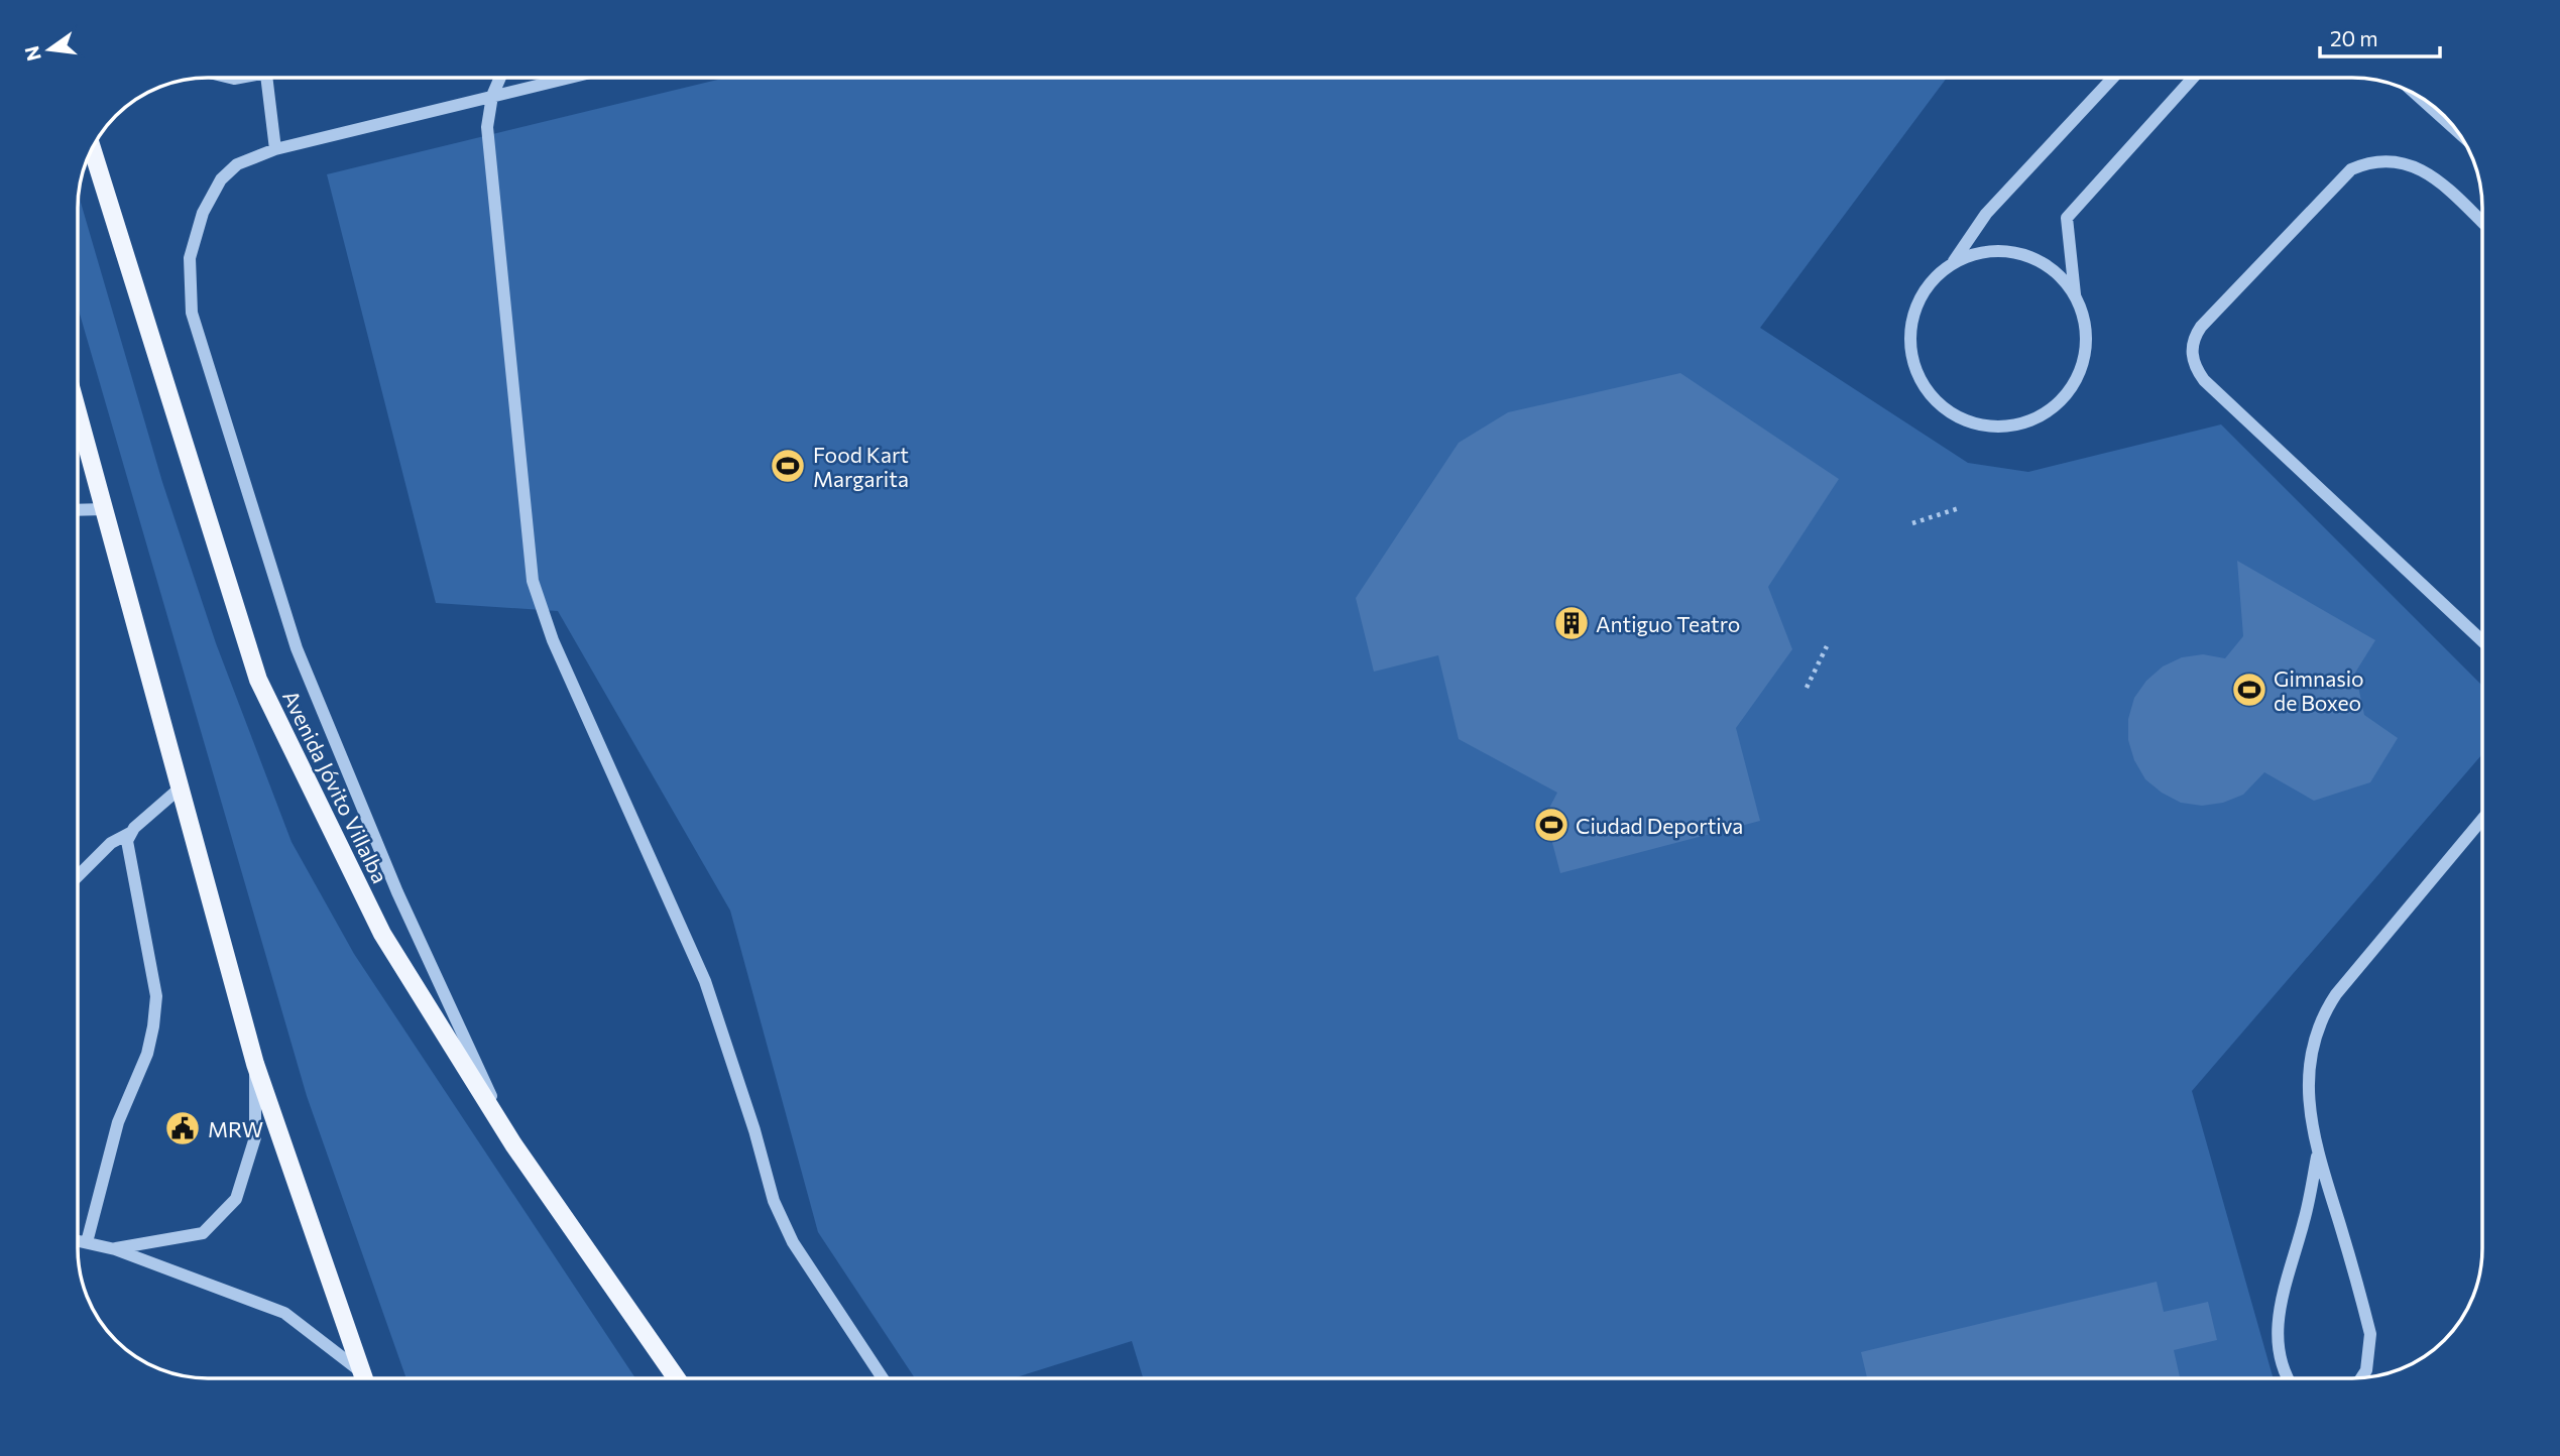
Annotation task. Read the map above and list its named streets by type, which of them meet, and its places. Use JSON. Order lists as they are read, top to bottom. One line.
{"streets":{"main road":["Avenida Jóvito Villalba"]},"places":{"sports":["Food Kart Margarita","Gimnasio de Boxeo","Ciudad Deportiva"],"building":["Antiguo Teatro"],"public building":["MRW"]},"scale_bar":"20 m","north":"left"}
